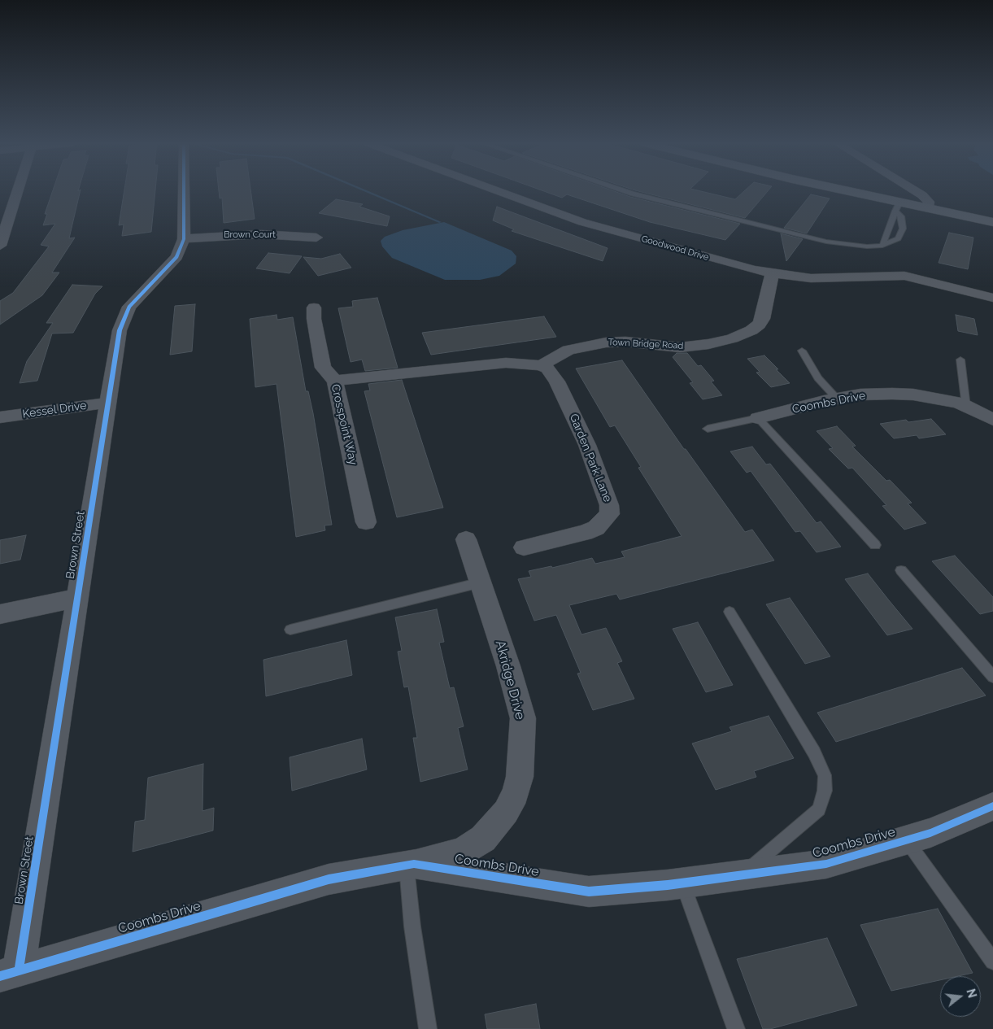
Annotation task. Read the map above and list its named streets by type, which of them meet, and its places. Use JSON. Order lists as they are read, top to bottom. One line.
{"streets":{"street":["Brown Court","Goodwood Drive","Town Bridge Road","Coombs Drive","Kessel Drive","Crosspoint Way","Garden Park Lane","Brown Street","Akridge Drive"]},"crossings":[["Brown Court","Brown Street"],["Goodwood Drive","Town Bridge Road"],["Town Bridge Road","Garden Park Lane"],["Coombs Drive","Brown Street"],["Coombs Drive","Akridge Drive"],["Kessel Drive","Brown Street"]],"north":"right"}
